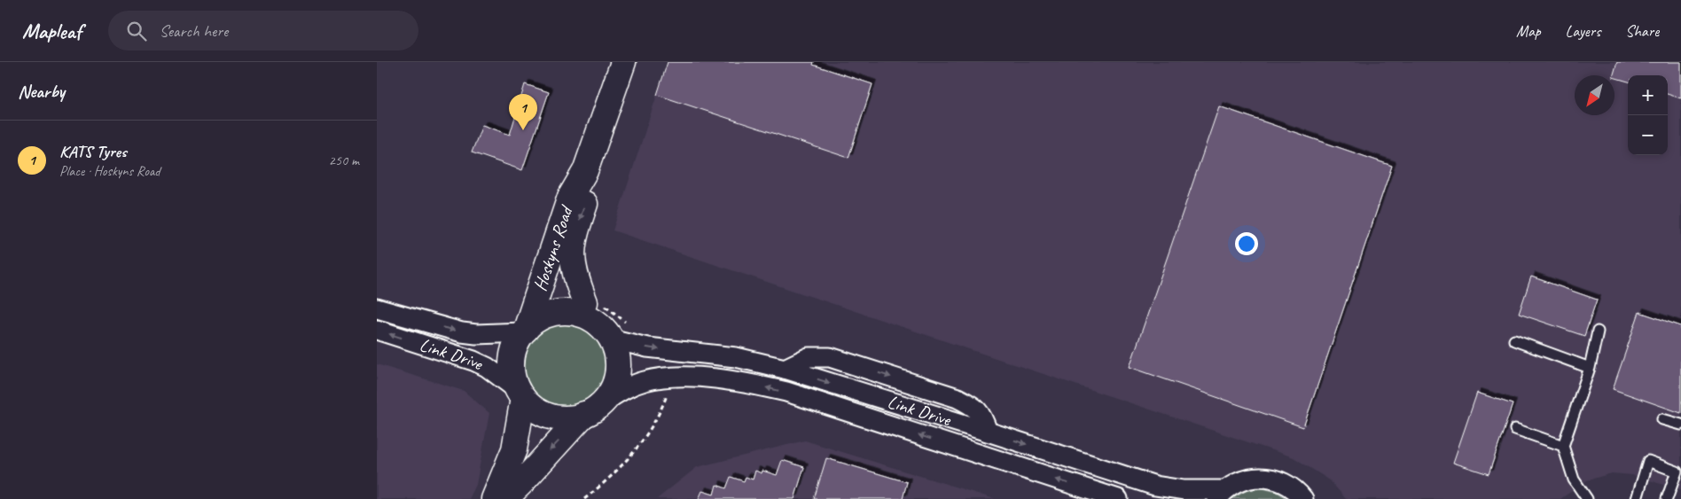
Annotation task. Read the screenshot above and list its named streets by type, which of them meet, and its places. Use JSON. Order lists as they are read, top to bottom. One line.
{"streets":{"main road":["Hoskyns Road"],"street":["Link Drive"]},"crossings":[["Hoskyns Road","Link Drive"]],"north":"bottom left","page":{"header":"Mapleaf","search":"Search here","nav":["Map","Layers","Share"],"heading":"Nearby","map_buttons":["+","−"],"pins":"1","list":[{"mark":"1","name":"KATS Tyres","note":"Place · Hoskyns Road","value":"250 m"}]}}
